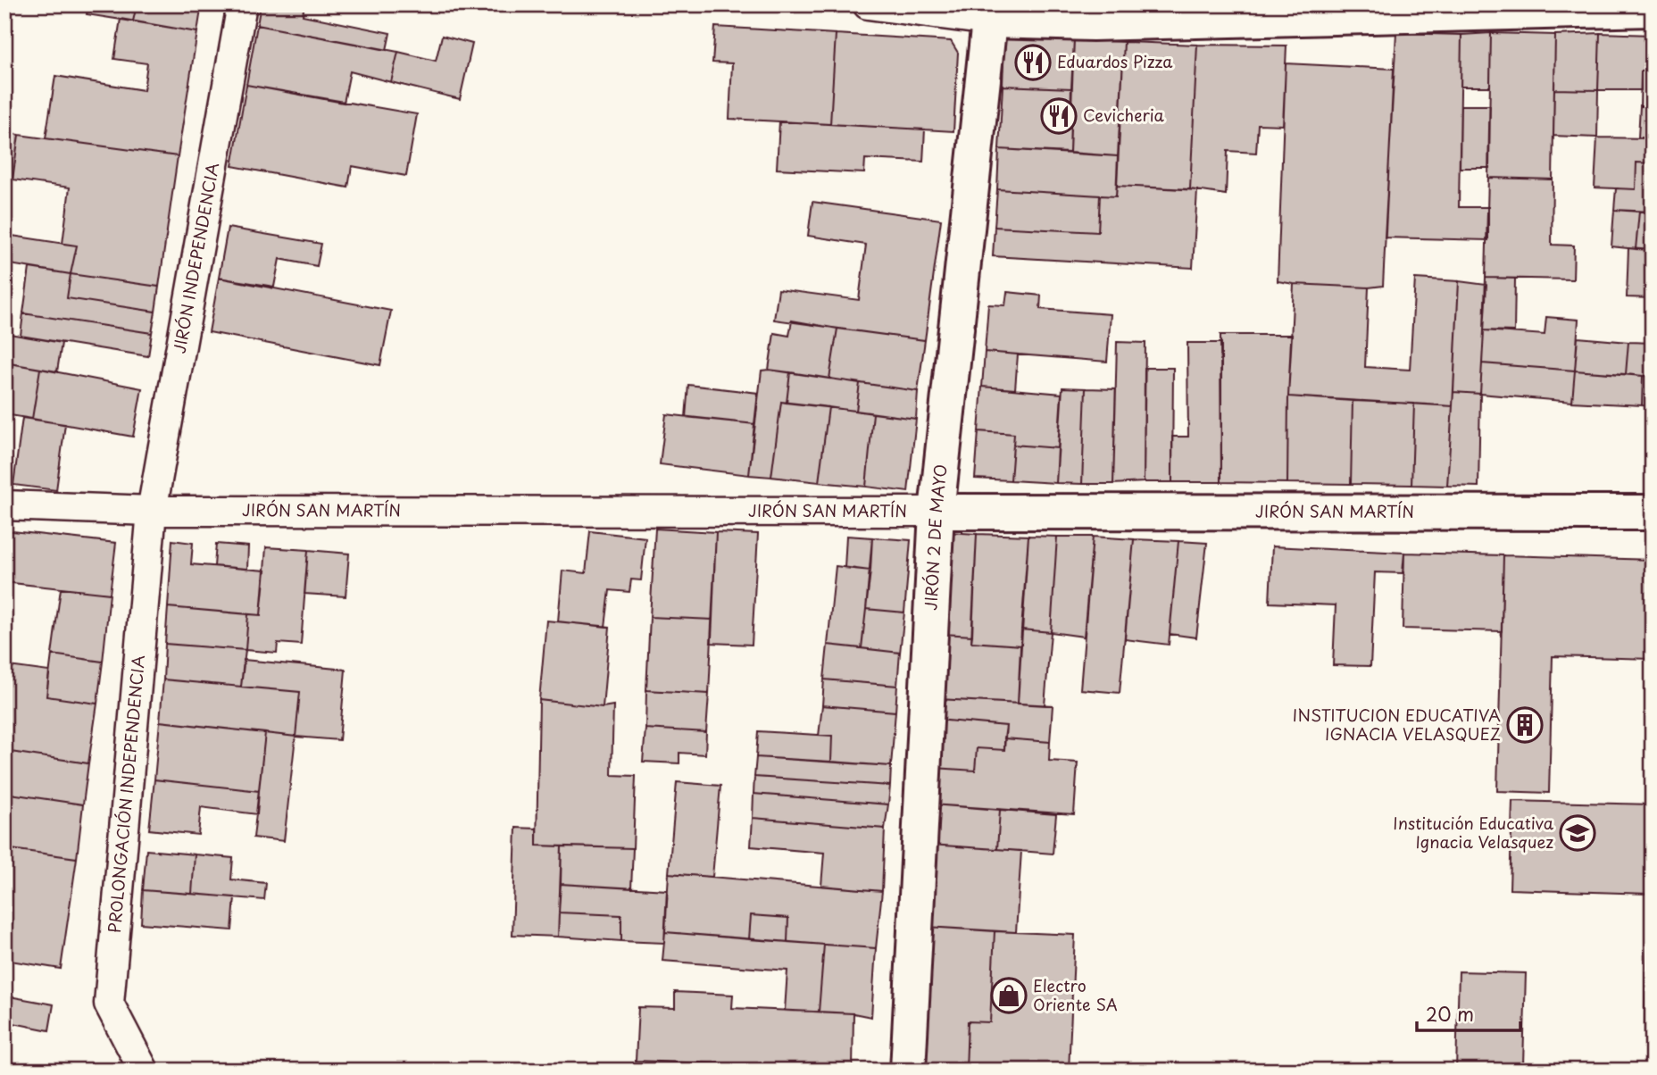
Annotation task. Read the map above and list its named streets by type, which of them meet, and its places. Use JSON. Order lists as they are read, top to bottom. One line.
{"streets":{"street":["JIRÓN INDEPENDENCIA","JIRÓN SAN MARTÍN","JIRÓN 2 DE MAYO","PROLONGACIÓN INDEPENDENCIA"]},"crossings":[["JIRÓN INDEPENDENCIA","JIRÓN SAN MARTÍN"],["JIRÓN INDEPENDENCIA","PROLONGACIÓN INDEPENDENCIA"],["JIRÓN SAN MARTÍN","JIRÓN 2 DE MAYO"],["JIRÓN SAN MARTÍN","PROLONGACIÓN INDEPENDENCIA"]],"places":{"restaurant":["Eduardos Pizza","Cevicheria"],"building":["INSTITUCION EDUCATIVA IGNACIA VELASQUEZ"],"school or university":["Institución Educativa Ignacia Velasquez"],"shop":["Electro Oriente SA"]},"scale_bar":"20 m"}
